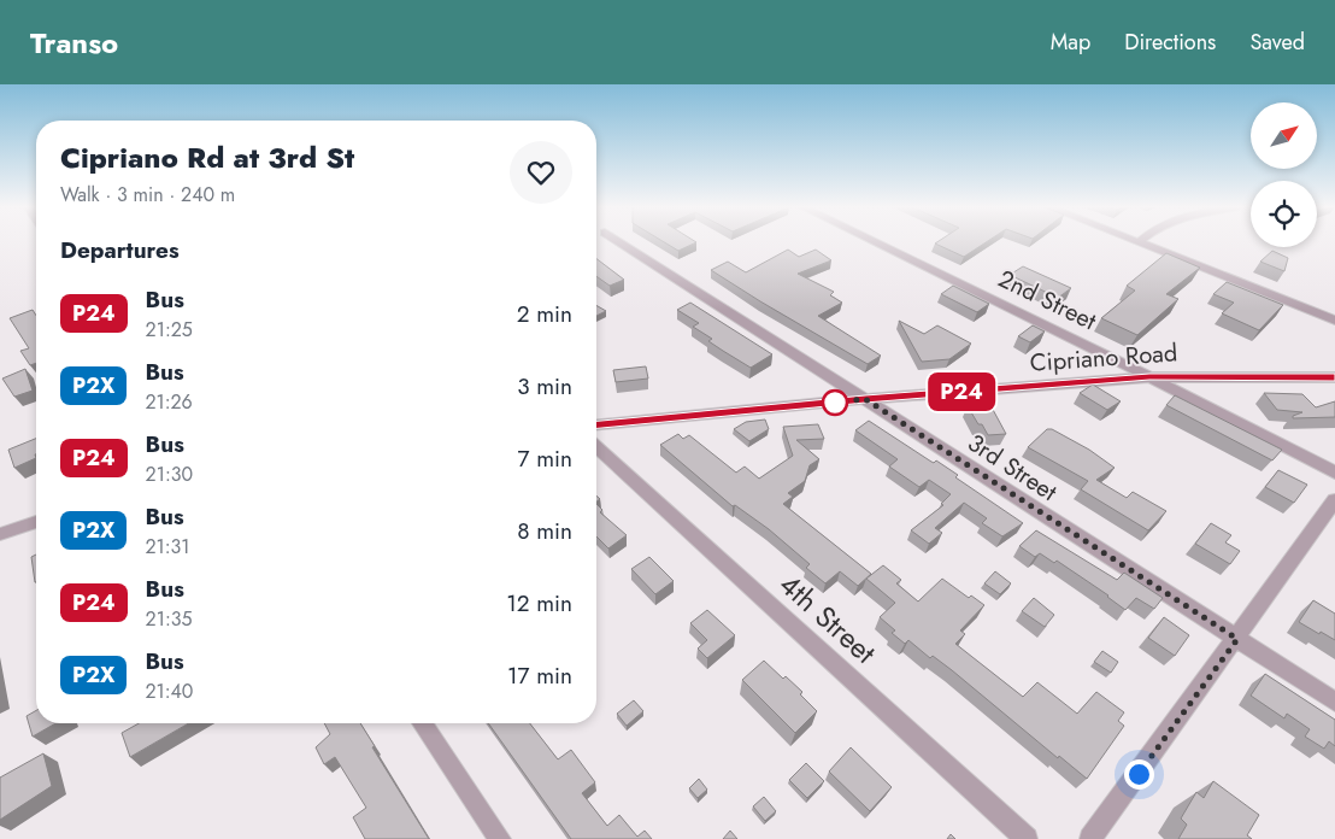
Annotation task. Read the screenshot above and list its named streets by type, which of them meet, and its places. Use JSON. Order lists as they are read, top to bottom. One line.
{"streets":{"street":["2nd Street","Cipriano Road","3rd Street","4th Street"]},"crossings":[["2nd Street","Cipriano Road"],["Cipriano Road","3rd Street"]],"lines":["bus line P24"],"north":"top right","page":{"header":"Transo","nav":["Map","Directions","Saved"],"on_map":"P24","heading":[["Cipriano Rd at 3rd St","Walk · 3 min · 240 m"],"Departures"],"list":[{"mark":"P24","name":"Bus","note":"21:25","value":"2 min"},{"mark":"P2X","name":"Bus","note":"21:26","value":"3 min"},{"mark":"P24","name":"Bus","note":"21:30","value":"7 min"},{"mark":"P2X","name":"Bus","note":"21:31","value":"8 min"},{"mark":"P24","name":"Bus","note":"21:35","value":"12 min"},{"mark":"P2X","name":"Bus","note":"21:40","value":"17 min"}]}}
